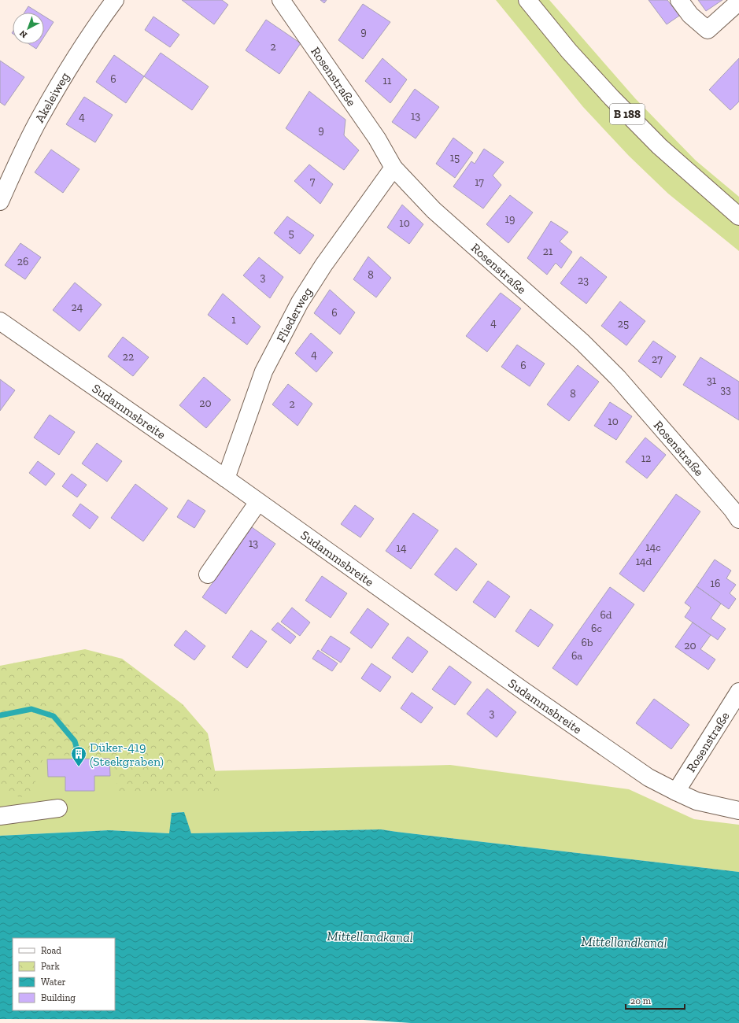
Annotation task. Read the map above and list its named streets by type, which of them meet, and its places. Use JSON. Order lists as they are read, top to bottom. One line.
{"streets":{"street":["Rosenstraße","Akeleiweg","B 188","Fliederweg","Sudammsbreite"]},"crossings":[["Rosenstraße","Fliederweg"],["Rosenstraße","Sudammsbreite"],["Fliederweg","Sudammsbreite"]],"water":["Mittellandkanal"],"places":{"building":["Düker-419 (Steekgraben)"]},"house_numbers":["9","2","6","11","13","4","9","15","7","17","19","10","5","21","26","8","3","23","24","6","1","4","25","4","22","27","6","31","33","8","20","2","10","12","13","14c","14","14d","16","6d","6c","6b","20","6a","3"],"legend":["Road","Park","Water","Building"],"scale_bar":"20 m","north":"bottom left"}
